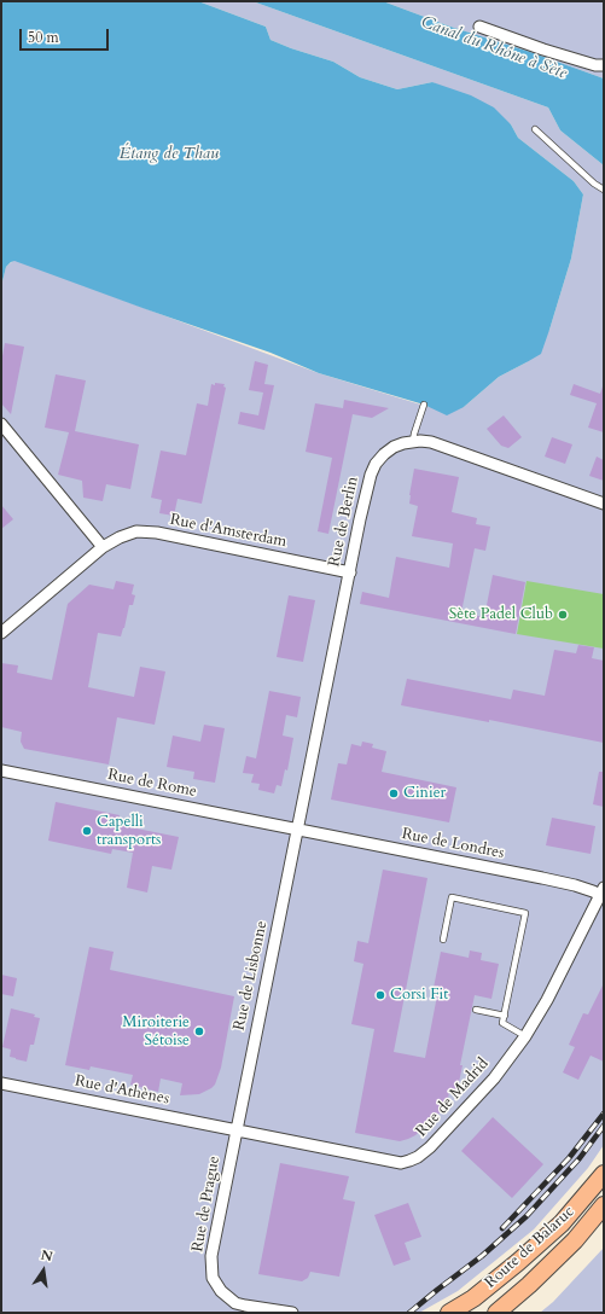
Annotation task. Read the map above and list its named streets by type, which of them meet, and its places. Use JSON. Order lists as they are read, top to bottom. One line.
{"streets":{"main road":["Route de Balaruc"],"street":["Rue de Berlin","Rue d'Amsterdam","Rue de Rome","Rue de Londres","Rue de Lisbonne","Rue d'Athènes","Rue de Madrid","Rue de Prague"]},"crossings":[["Rue de Berlin","Rue d'Amsterdam"],["Rue de Berlin","Rue de Rome"],["Rue de Berlin","Rue de Londres"],["Rue de Berlin","Rue de Lisbonne"],["Rue de Rome","Rue de Londres"],["Rue de Rome","Rue de Lisbonne"],["Rue de Londres","Rue de Lisbonne"],["Rue de Londres","Rue de Madrid"],["Rue de Lisbonne","Rue d'Athènes"],["Rue de Lisbonne","Rue de Madrid"],["Rue de Lisbonne","Rue de Prague"],["Rue d'Athènes","Rue de Madrid"],["Rue d'Athènes","Rue de Prague"],["Rue de Madrid","Rue de Prague"]],"water":["Canal du Rhône à Sète","Étang de Thau"],"places":["Sète Padel Club","Cinier","Capelli transports","Corsi Fit","Miroiterie Sétoise"],"scale_bar":"50 m","north":"top"}
